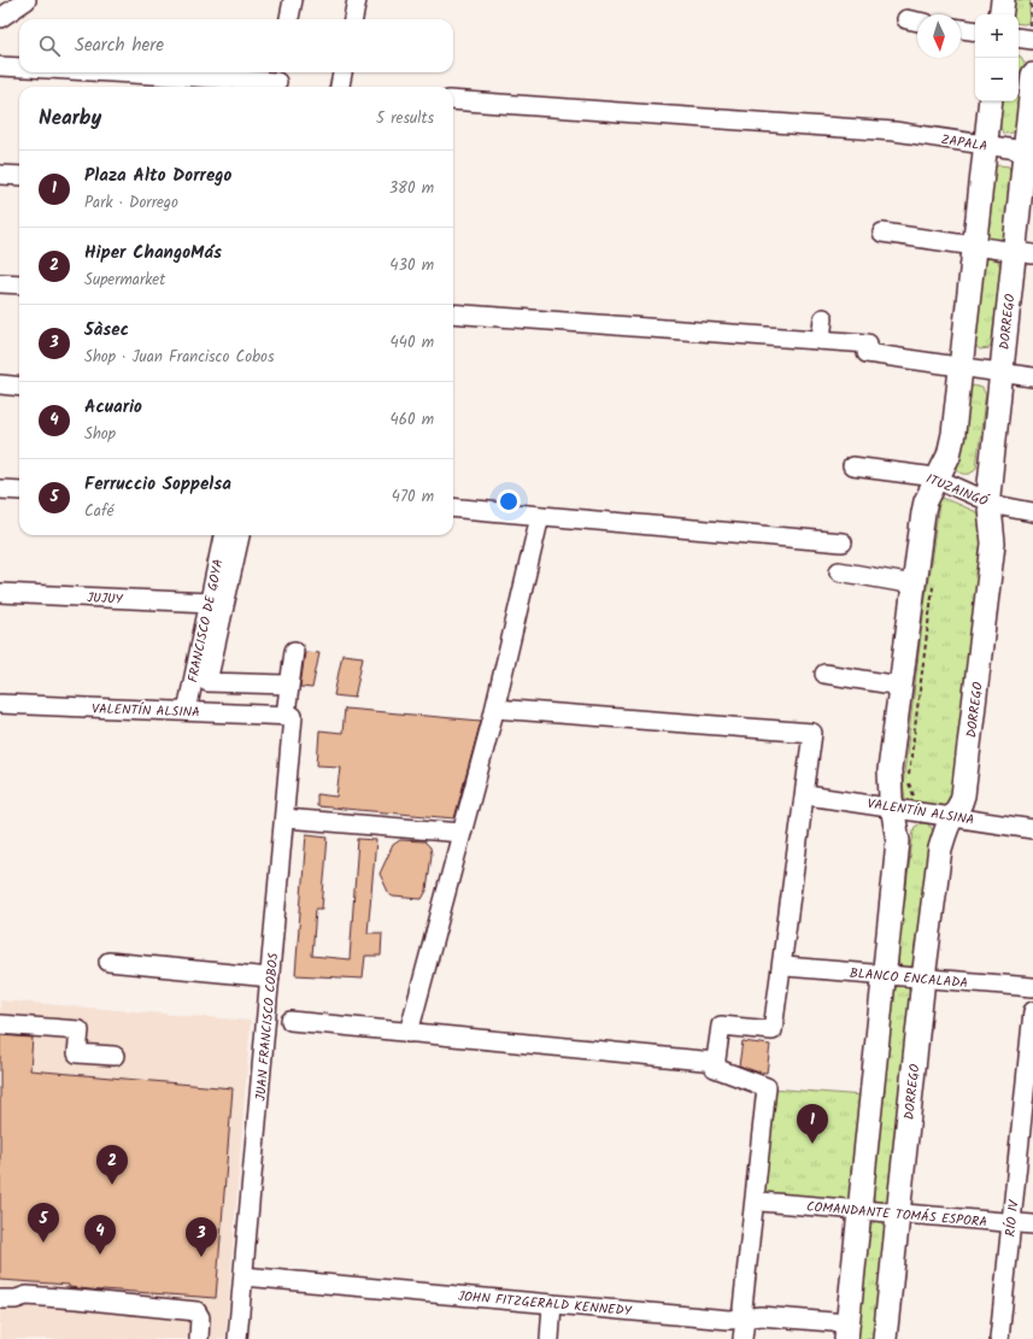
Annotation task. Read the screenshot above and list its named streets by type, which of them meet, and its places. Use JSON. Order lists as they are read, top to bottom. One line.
{"streets":{"main road":["DORREGO"],"street":["ZAPALA","ITUZAINGÓ","JUJUY","FRANCISCO DE GOYA","VALENTÍN ALSINA","BLANCO ENCALADA","JUAN FRANCISCO COBOS","COMANDANTE TOMÁS ESPORA","RÍO IV","JOHN FITZGERALD KENNEDY"]},"crossings":[["ZAPALA","DORREGO"],["DORREGO","ITUZAINGÓ"],["DORREGO","VALENTÍN ALSINA"],["DORREGO","BLANCO ENCALADA"],["DORREGO","COMANDANTE TOMÁS ESPORA"],["JUJUY","FRANCISCO DE GOYA"],["FRANCISCO DE GOYA","VALENTÍN ALSINA"],["VALENTÍN ALSINA","JUAN FRANCISCO COBOS"],["JUAN FRANCISCO COBOS","JOHN FITZGERALD KENNEDY"],["COMANDANTE TOMÁS ESPORA","RÍO IV"]],"north":"bottom","page":{"map_buttons":["+","−"],"search":"Search here","heading":["Nearby","5 results"],"list":[{"mark":"1","name":"Plaza Alto Dorrego","note":"Park · Dorrego","value":"380 m"},{"mark":"2","name":"Hiper ChangoMás","note":"Supermarket","value":"430 m"},{"mark":"3","name":"5àsec","note":"Shop · Juan Francisco Cobos","value":"440 m"},{"mark":"4","name":"Acuario","note":"Shop","value":"460 m"},{"mark":"5","name":"Ferruccio Soppelsa","note":"Café","value":"470 m"}],"pins":["1","2","5","4","3"]}}
